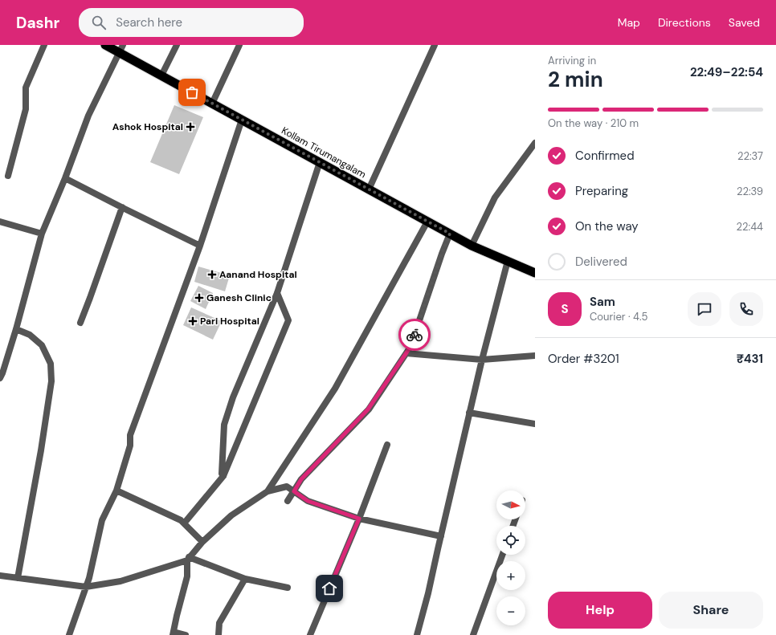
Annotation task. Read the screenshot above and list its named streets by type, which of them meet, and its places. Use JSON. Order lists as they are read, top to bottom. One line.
{"streets":{"highway":["Kollam Tirumangalam"]},"places":{"health":["Ashok Hospital","Aanand Hospital","Ganesh Clinic","Pari Hospital"]},"north":"right","page":{"header":"Dashr","search":"Search here","nav":["Map","Directions","Saved"],"heading":["2 min","Arriving in","22:49–22:54"],"panel":["Sam","Courier · 4.5","Order #3201","₹431"],"bar":"On the way · 210 m","list":[["Confirmed","22:37"],["Preparing","22:39"],["On the way","22:44"],"Delivered"],"round":"S","map_buttons":["+","−"],"buttons":["Help","Share"]}}
